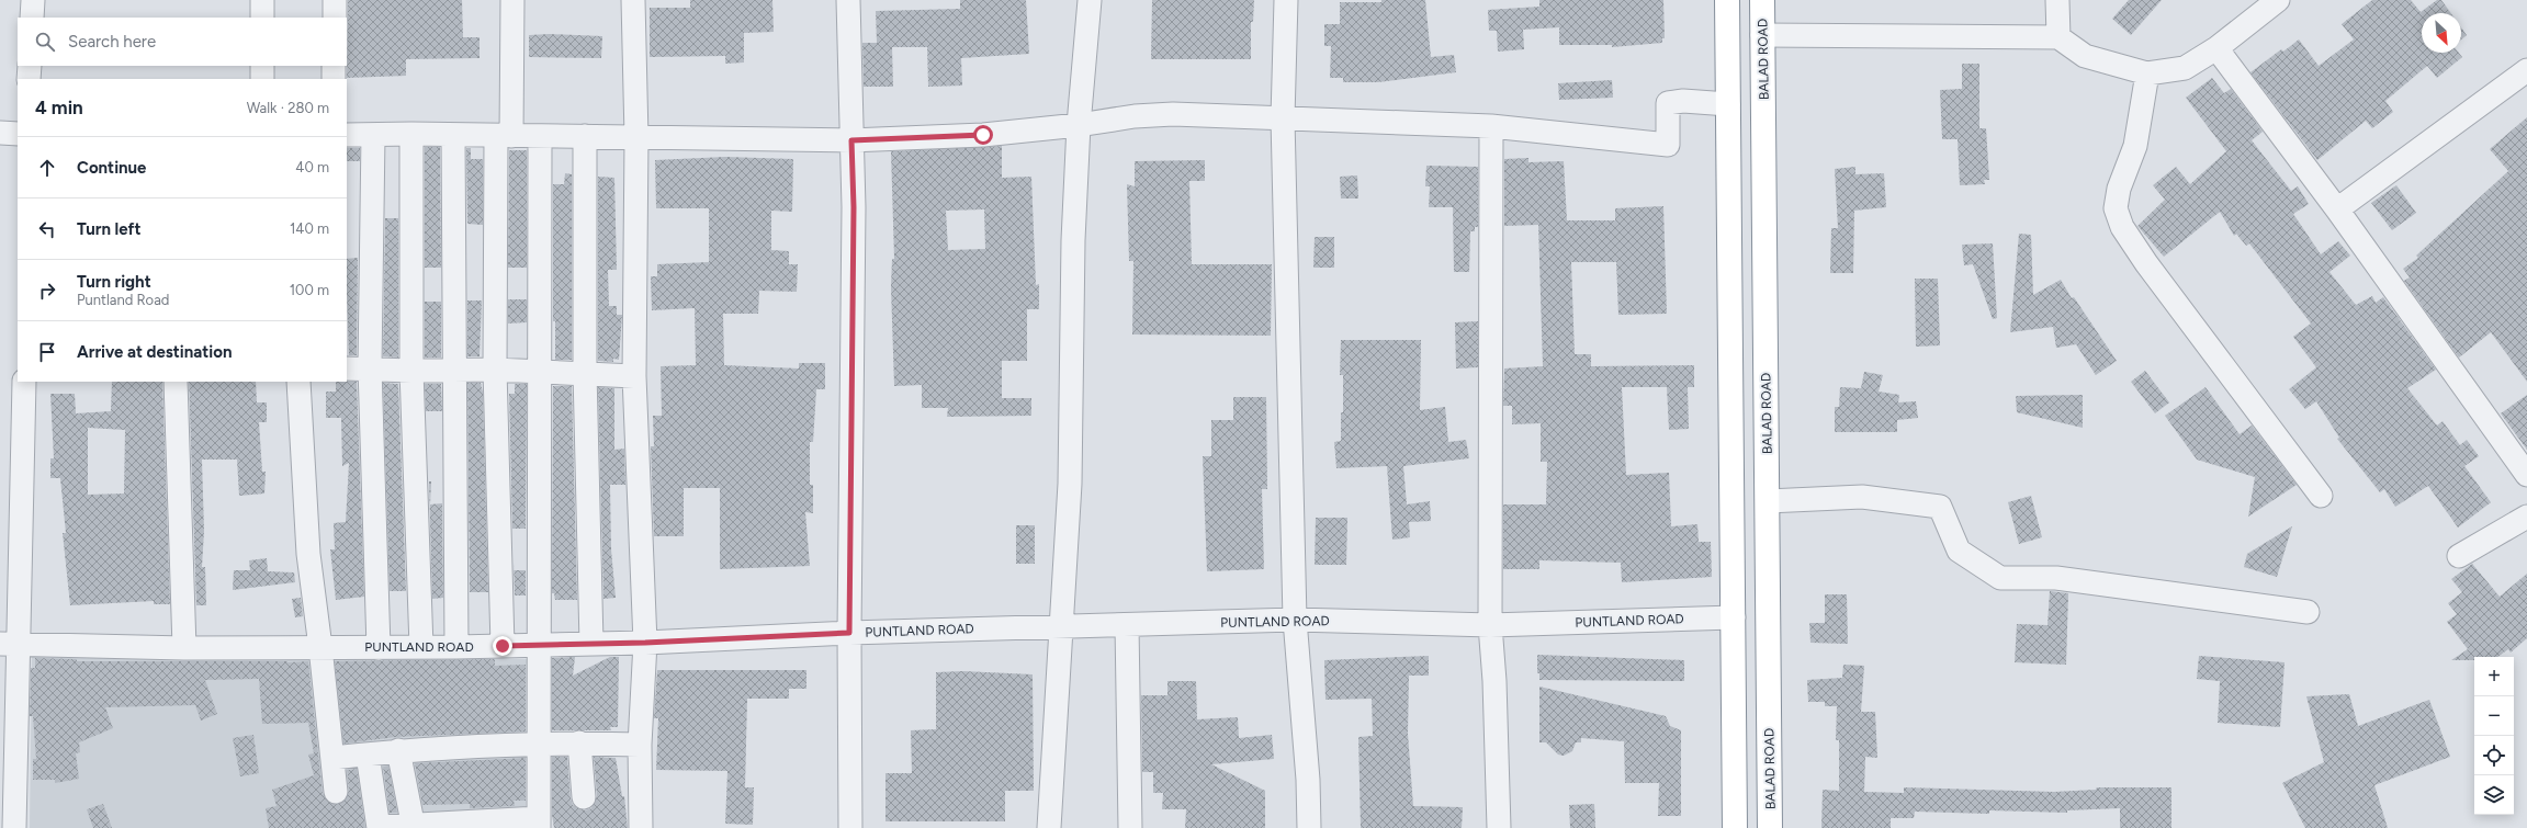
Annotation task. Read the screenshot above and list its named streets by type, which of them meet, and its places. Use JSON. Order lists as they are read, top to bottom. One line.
{"streets":{"highway":["BALAD ROAD"],"street":["PUNTLAND ROAD"]},"north":"bottom right","page":{"search":"Search here","heading":["4 min","Walk · 280 m"],"list":[["Continue","40 m"],["Turn left","140 m"],["Turn right","Puntland Road","100 m"],"Arrive at destination"],"map_buttons":["+","−"]}}
